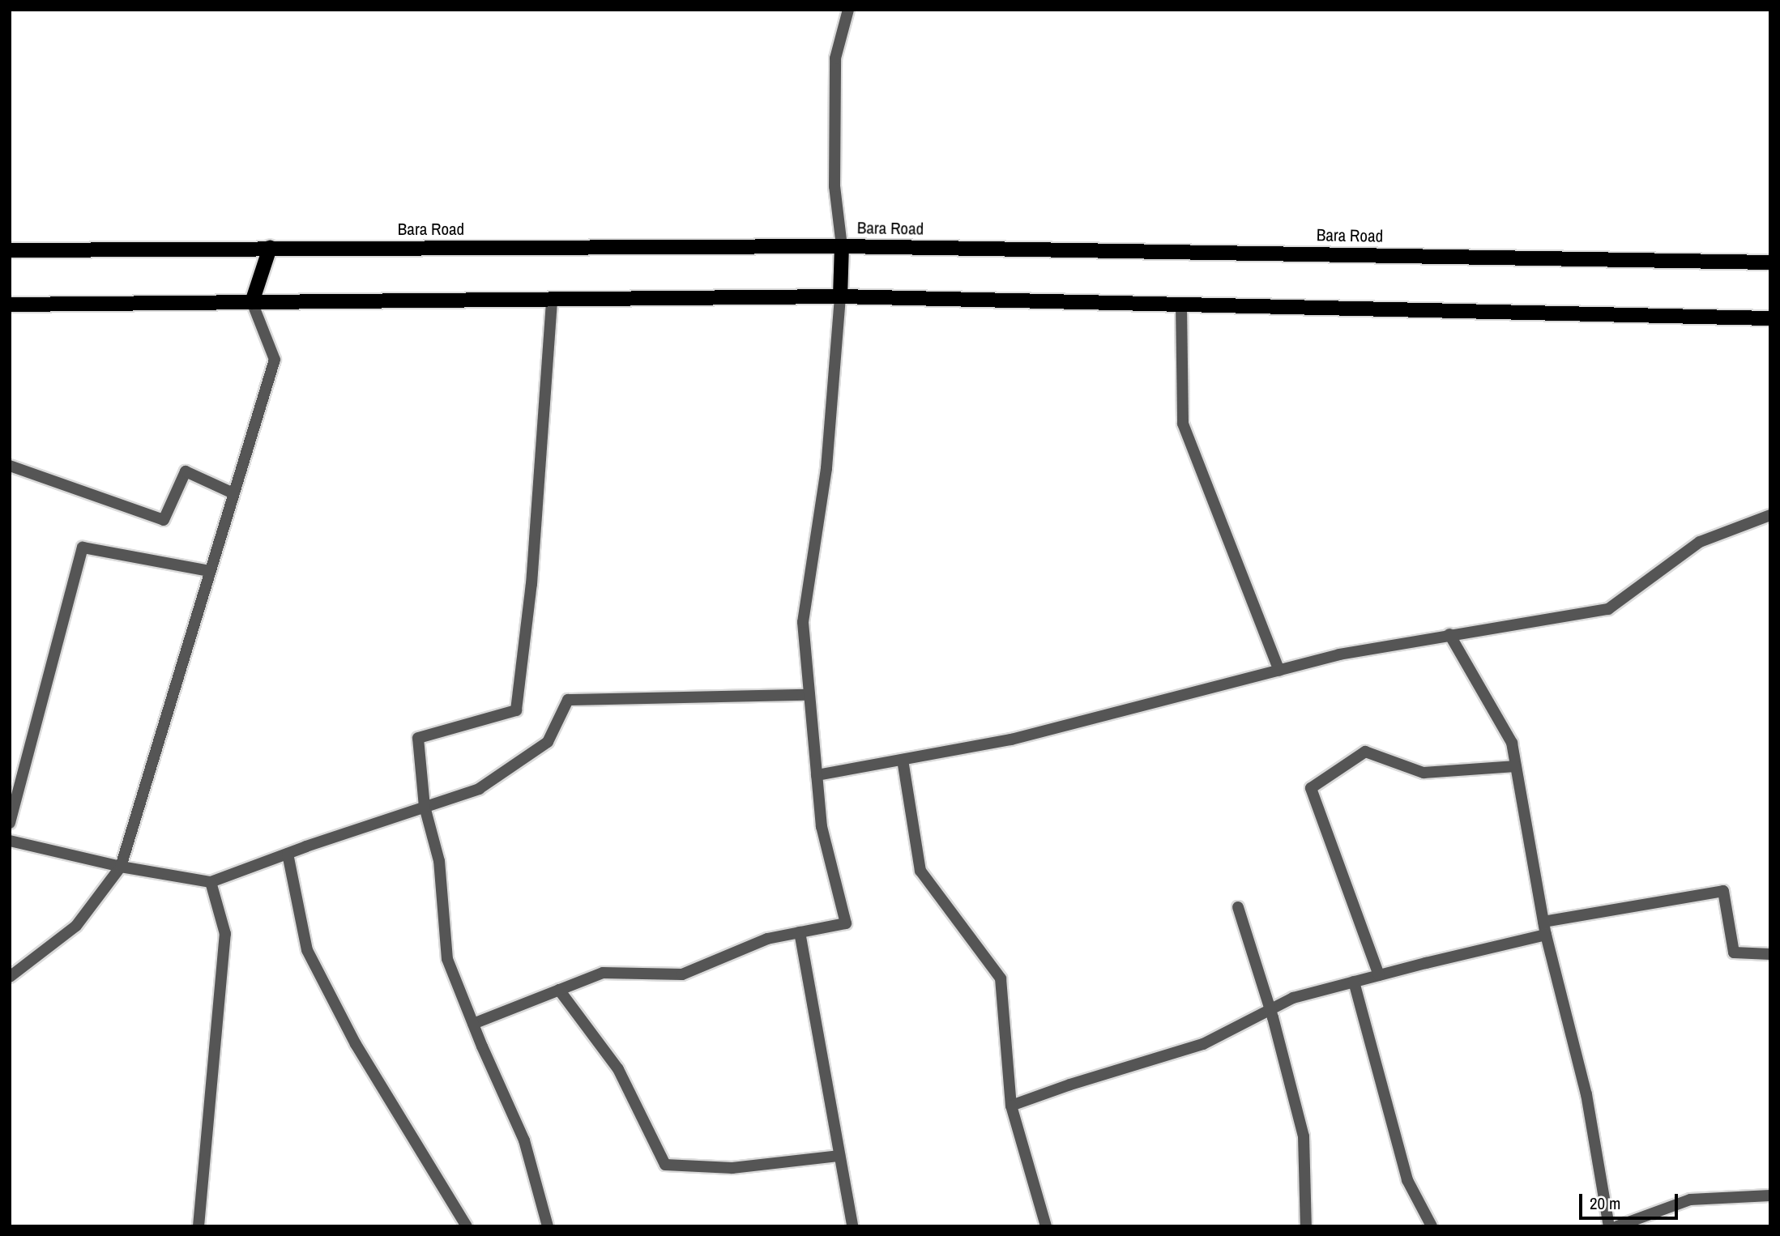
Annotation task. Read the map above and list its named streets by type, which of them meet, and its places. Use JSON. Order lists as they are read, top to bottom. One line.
{"streets":{"main road":["Bara Road"]},"scale_bar":"20 m"}
